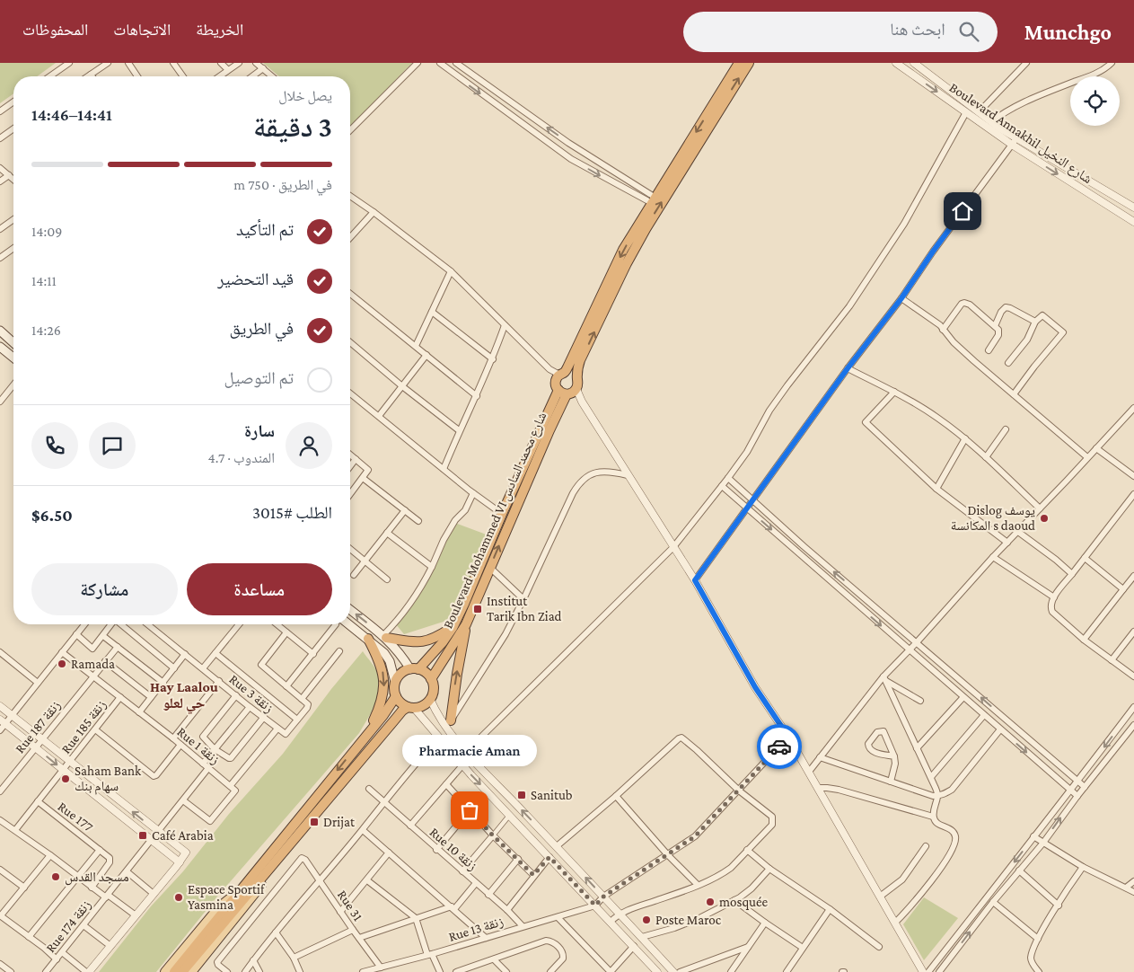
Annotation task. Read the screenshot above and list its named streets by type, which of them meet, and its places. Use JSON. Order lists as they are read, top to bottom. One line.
{"streets":{"highway":["Boulevard Mohammed VI شارع محمد السادس"],"street":["Boulevard Annakhil شارع النخيل","Rue 3 زنقة","Rue 187 زنقة","Rue 185 زنقة","Rue 1 زنقة","Rue 177","Rue 10 زنقة","Rue 31","Rue 174 زنقة","Rue 13 زنقة"]},"crossings":[["Rue 187 زنقة","Rue 1 زنقة"],["Rue 185 زنقة","Rue 1 زنقة"],["Rue 185 زنقة","Rue 177"],["Rue 1 زنقة","Rue 174 زنقة"],["Rue 10 زنقة","Rue 13 زنقة"],["Rue 31","Rue 13 زنقة"]],"districts":["Hay Laalou حي لعلو"],"places":{"other":["Dislog يوسف المكانسة s daoud","Ramada","Saham Bank سهام بنك","Pharmacie Aman","مسجد القدس","Espace Sportif Yasmina","mosquée","Poste Maroc"],"transit":["Institut Tarik Ibn Ziad","Sanitub","Drijat","Café Arabia"]},"page":{"header":"Munchgo","search":"ابحث هنا","nav":["الخريطة","الاتجاهات","المحفوظات"],"heading":["3 دقيقة","يصل خلال","14:41–14:46"],"panel":["سارة","المندوب · 4.7","الطلب #3015","$6.50"],"bar":"في الطريق · 750 m","list":[["تم التأكيد","14:09"],["قيد التحضير","14:11"],["في الطريق","14:26"],"تم التوصيل"],"buttons":["مساعدة","مشاركة"],"bubble":"Pharmacie Aman"}}
